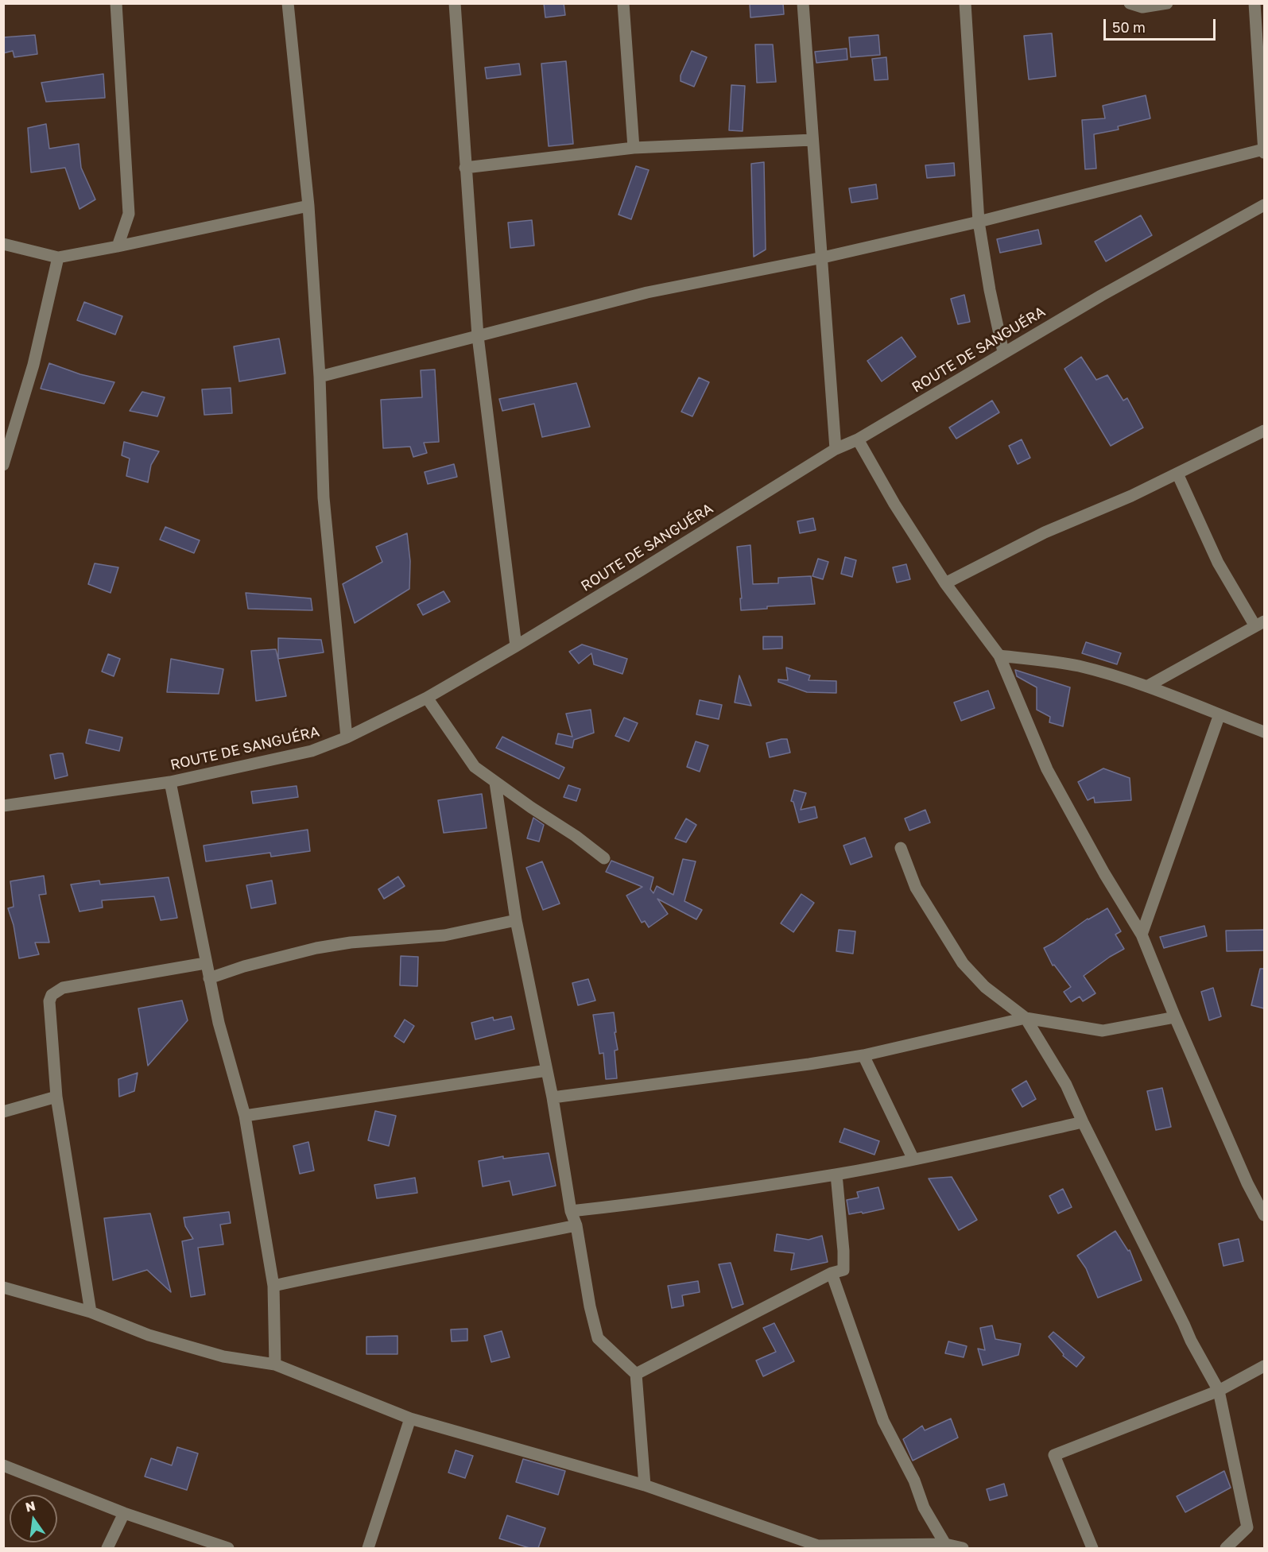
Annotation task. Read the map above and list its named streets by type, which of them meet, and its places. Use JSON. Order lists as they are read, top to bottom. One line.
{"streets":{"street":["ROUTE DE SANGUÉRA"]},"scale_bar":"50 m","north":"top"}
